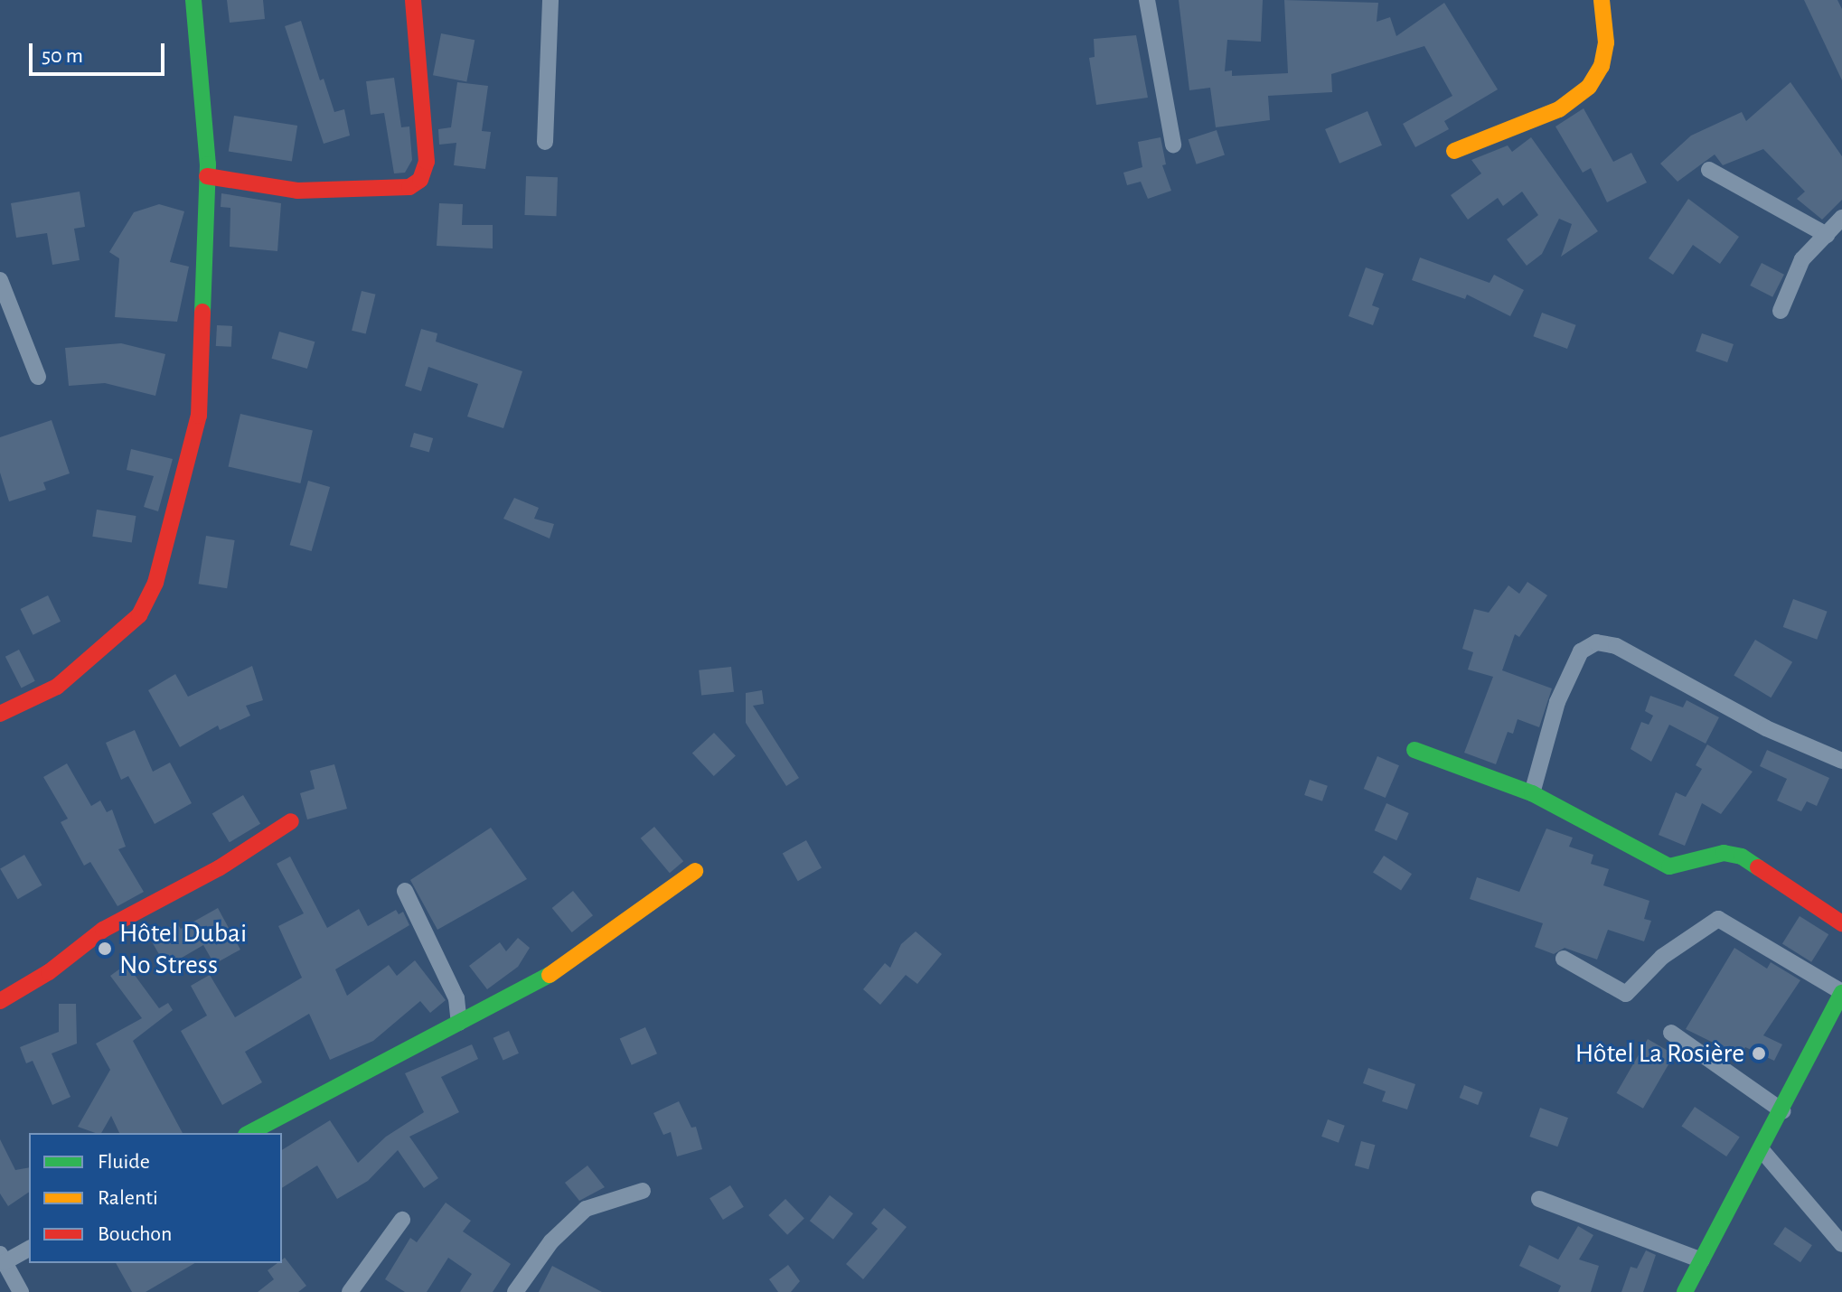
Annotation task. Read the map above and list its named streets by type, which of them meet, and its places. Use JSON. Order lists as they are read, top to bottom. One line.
{"places":["Hôtel Dubai No Stress","Hôtel La Rosière"],"legend":["Fluide","Ralenti","Bouchon"],"scale_bar":"50 m"}
